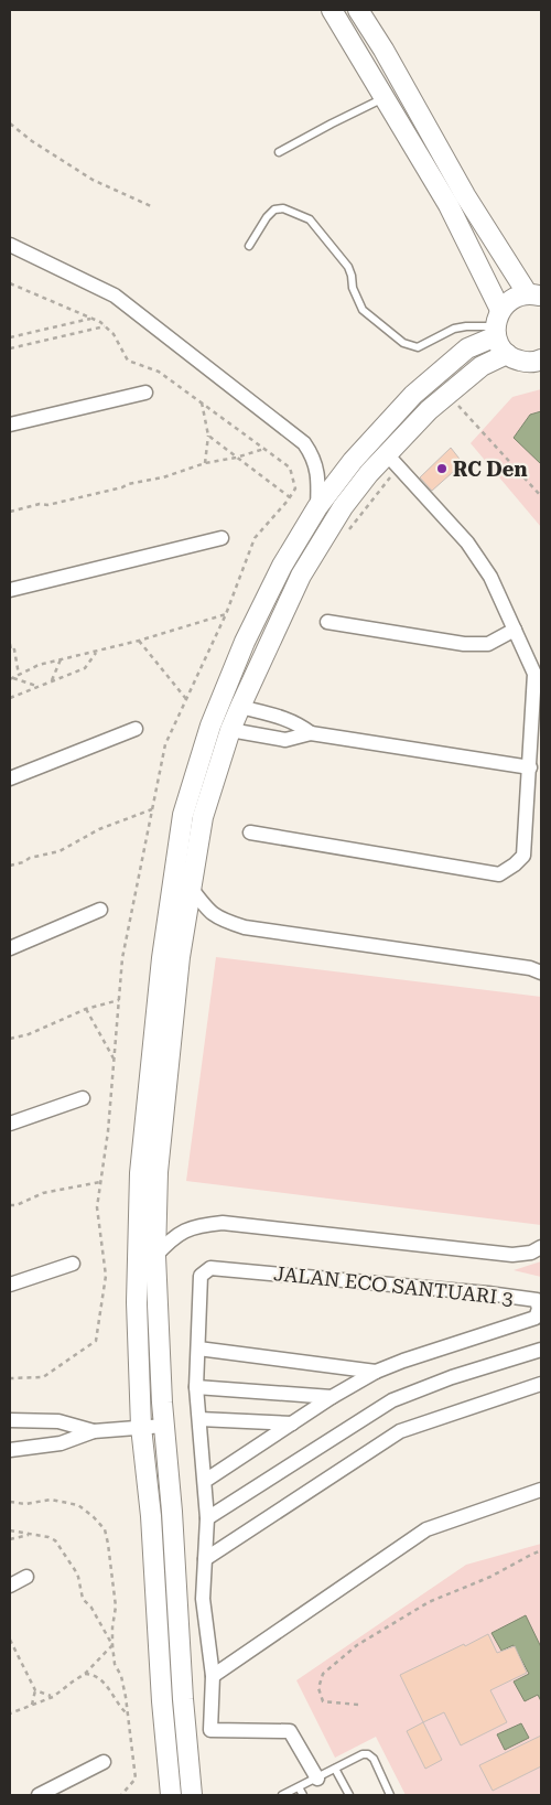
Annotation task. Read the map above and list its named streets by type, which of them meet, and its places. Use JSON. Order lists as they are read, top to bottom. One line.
{"streets":{"street":["JALAN ECO SANTUARI 3"]},"places":["RC Den"]}
